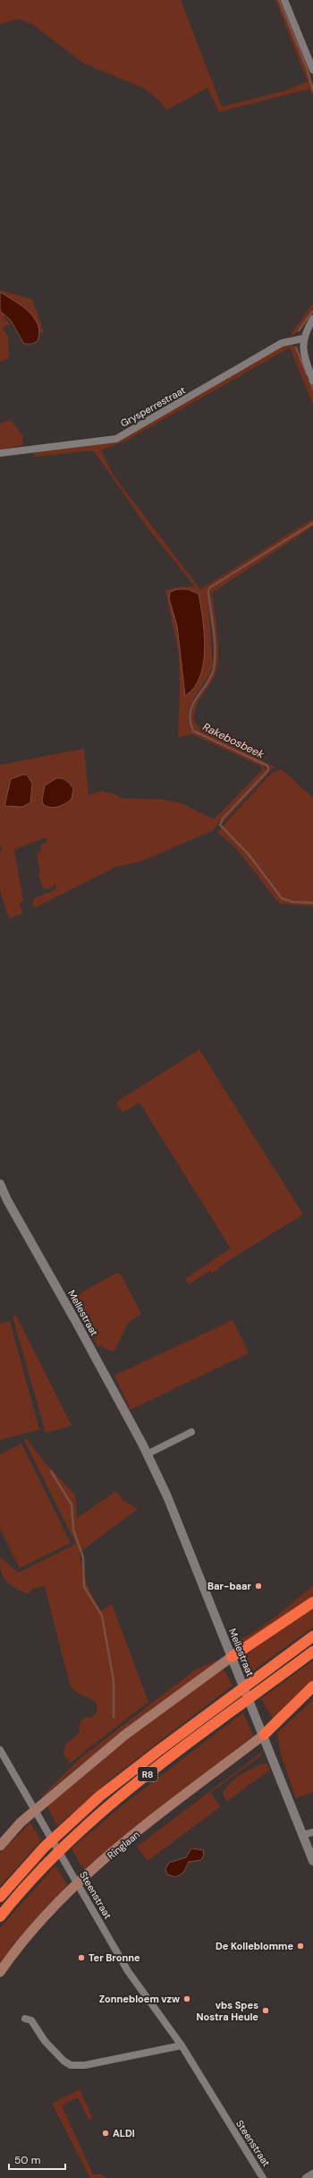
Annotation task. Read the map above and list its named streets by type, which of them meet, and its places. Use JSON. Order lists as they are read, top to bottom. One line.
{"streets":{"highway":["R8"],"main road":["Ringlaan"],"street":["Grysperrestraat","Mellestraat","Steenstraat"]},"crossings":[["Mellestraat","Ringlaan"],["Ringlaan","Steenstraat"]],"water":["Rakebosbeek"],"places":["Bar-baar","De Kolleblomme","Ter Bronne","Zonnebloem vzw","vbs Spes Nostra Heule","ALDI"],"scale_bar":"50 m"}
